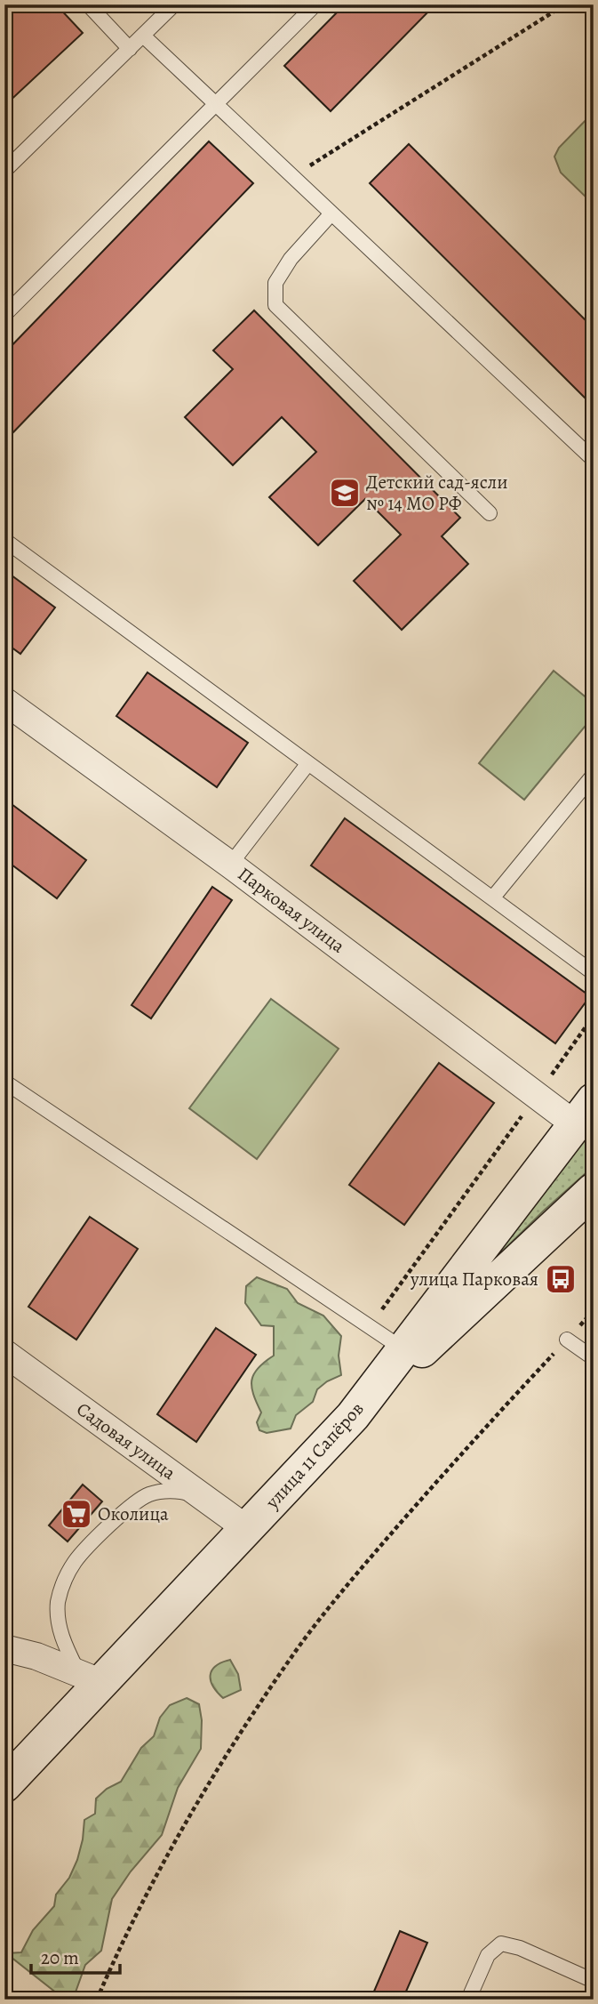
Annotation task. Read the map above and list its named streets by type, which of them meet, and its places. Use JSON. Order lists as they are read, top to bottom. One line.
{"streets":{"main road":["улица 11 Сапёров"],"street":["Парковая улица","Садовая улица"]},"crossings":[["Парковая улица","улица 11 Сапёров"],["Садовая улица","улица 11 Сапёров"]],"places":{"school or university":["Детский сад-ясли № 14 МО РФ"],"bus stop":["улица Парковая"],"supermarket":["Околица"]},"scale_bar":"20 m"}
